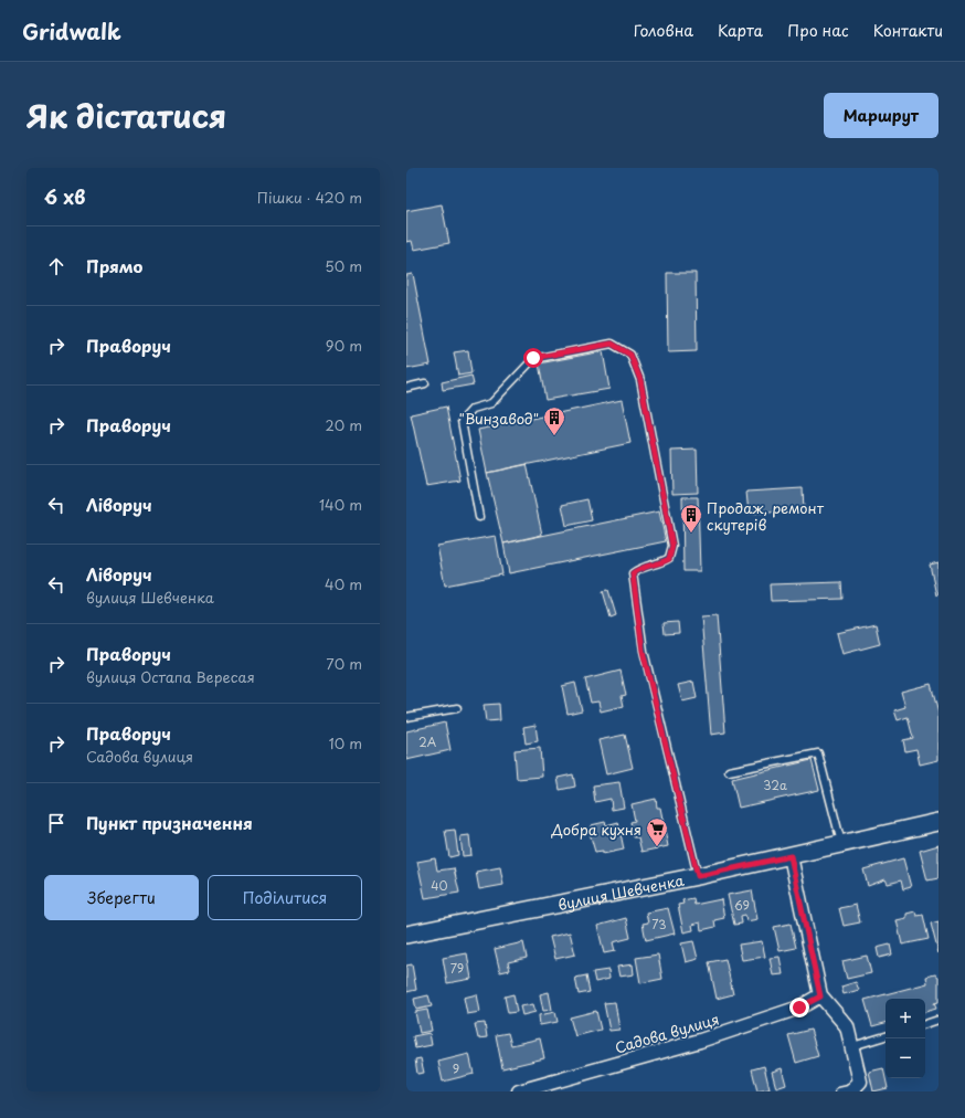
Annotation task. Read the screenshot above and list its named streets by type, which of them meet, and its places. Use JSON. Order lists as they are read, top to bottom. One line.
{"streets":{"street":["вулиця Шевченка","Садова вулиця"]},"places":{"building":["\"Винзавод\"","Продаж, ремонт скутерів"],"supermarket":["Добра кухня"]},"house_numbers":["2А","32а","40","69","73","79","9"],"page":{"header":"Gridwalk","nav":["Головна","Карта","Про нас","Контакти"],"title":"Як дістатися","buttons":["Маршрут",["Зберегти","Поділитися"]],"heading":["6 хв","Пішки · 420 m"],"list":[["Прямо","50 m"],["Праворуч","90 m"],["Праворуч","20 m"],["Ліворуч","140 m"],["Ліворуч","вулиця Шевченка","40 m"],["Праворуч","вулиця Остапа Вересая","70 m"],["Праворуч","Садова вулиця","10 m"],"Пункт призначення"],"map_buttons":["+","−"]}}
